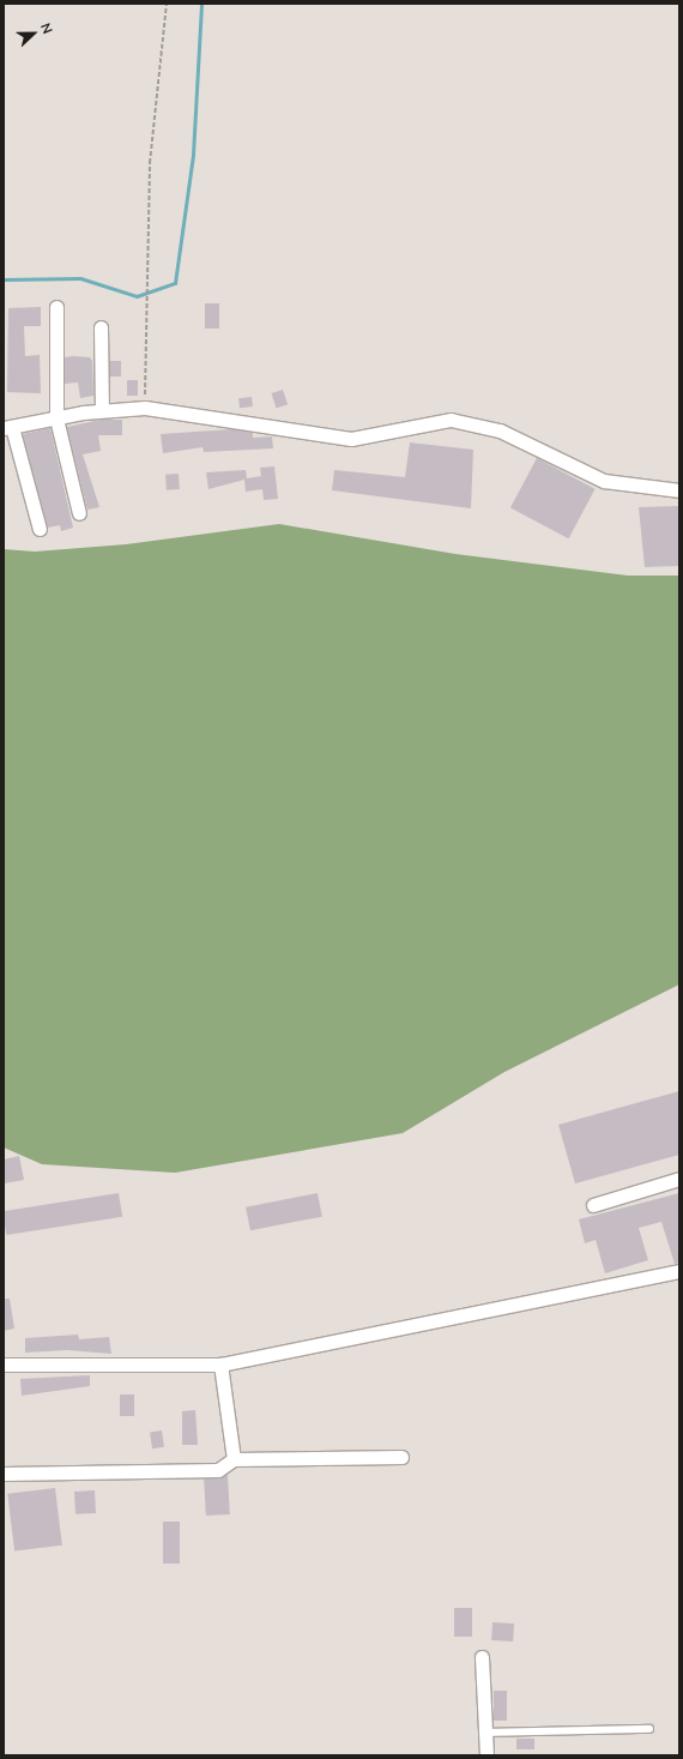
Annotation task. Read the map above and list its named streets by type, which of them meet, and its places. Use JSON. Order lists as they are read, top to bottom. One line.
{"north":"right"}
